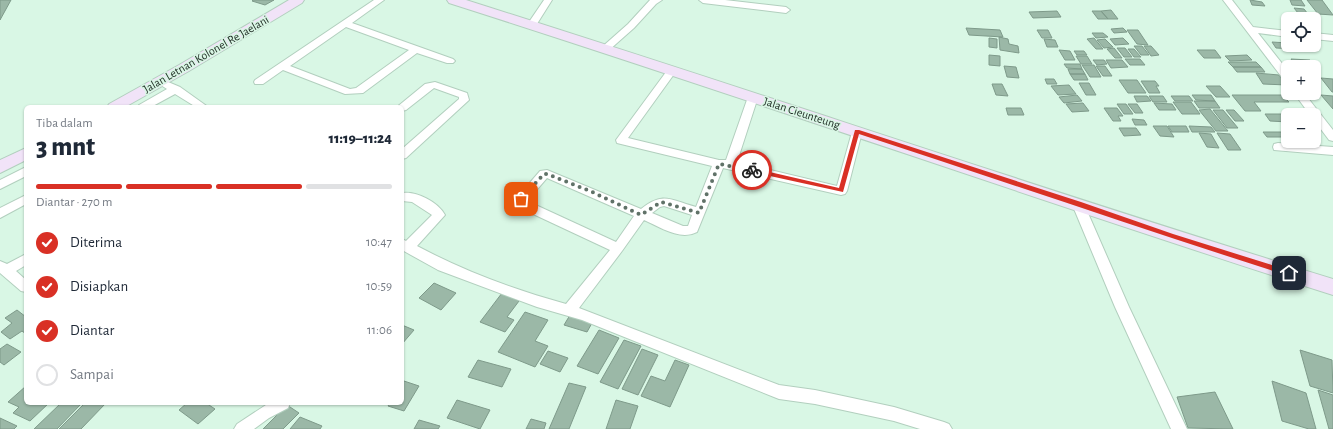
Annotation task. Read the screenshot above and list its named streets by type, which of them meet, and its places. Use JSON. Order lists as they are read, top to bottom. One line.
{"streets":{"street":["Jalan Letnan Kolonel Re Jaelani","Jalan Cieunteung"]},"page":{"map_buttons":["+","−"],"heading":["3 mnt","Tiba dalam","11:19–11:24"],"bar":"Diantar · 270 m","list":[["Diterima","10:47"],["Disiapkan","10:59"],["Diantar","11:06"],"Sampai"]}}
